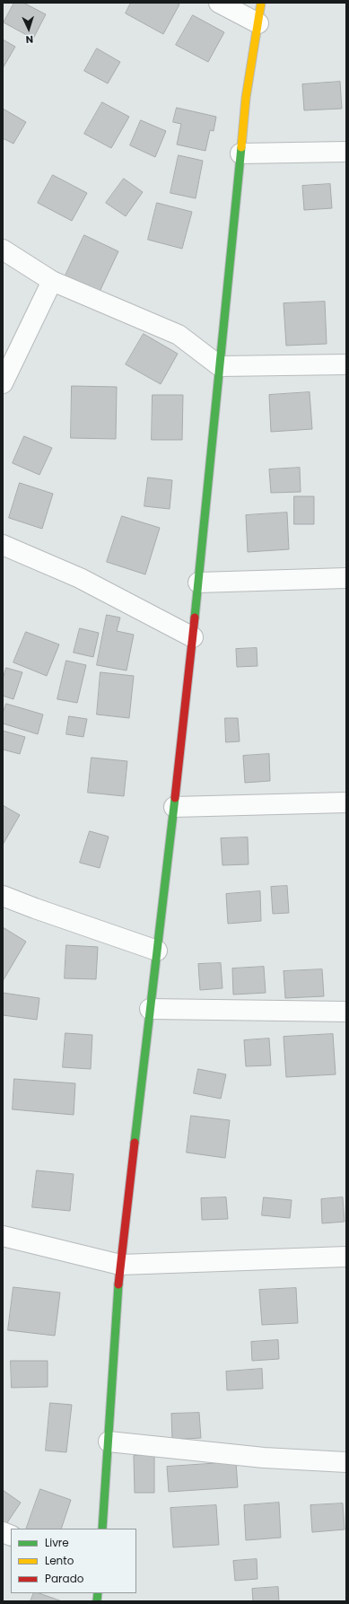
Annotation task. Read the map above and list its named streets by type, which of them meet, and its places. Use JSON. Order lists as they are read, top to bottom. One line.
{"legend":["Livre","Lento","Parado"],"north":"bottom"}
